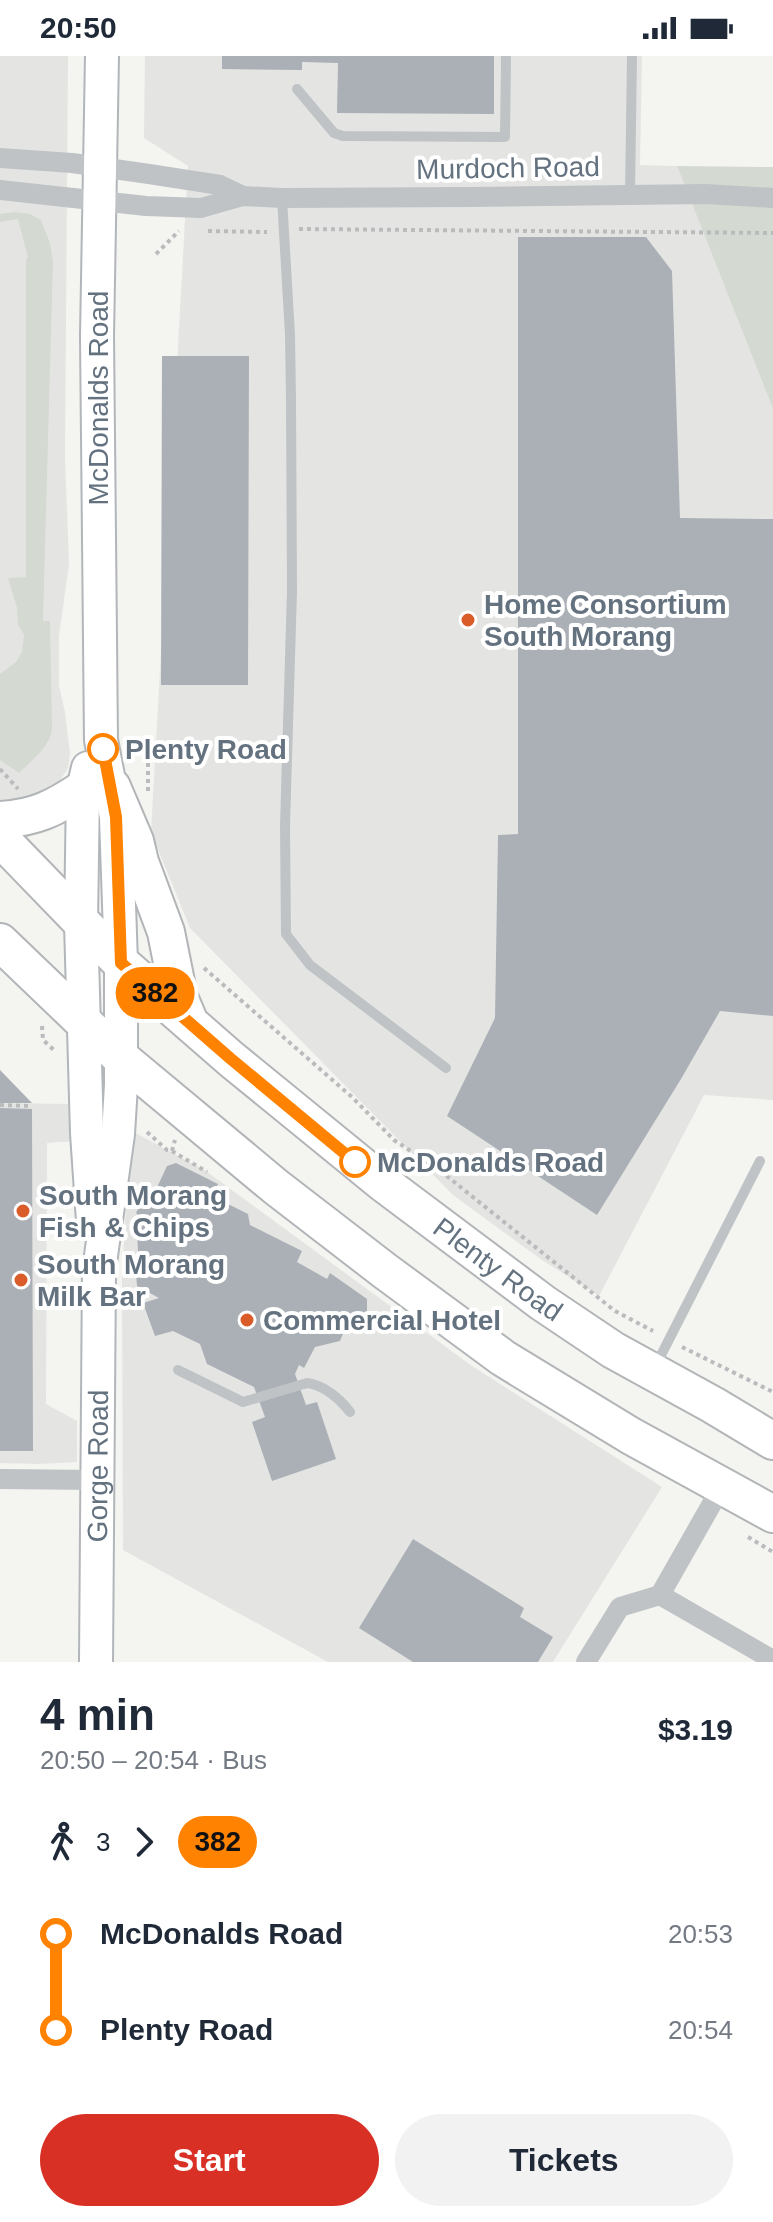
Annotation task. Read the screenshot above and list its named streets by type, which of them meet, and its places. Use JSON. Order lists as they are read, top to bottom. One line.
{"streets":{"highway":["Plenty Road"],"main road":["McDonalds Road","Gorge Road"],"street":["Murdoch Road"]},"crossings":[["Murdoch Road","McDonalds Road"],["McDonalds Road","Plenty Road"],["McDonalds Road","Gorge Road"],["Plenty Road","Gorge Road"]],"places":["Home Consortium South Morang","Plenty Road","McDonalds Road","South Morang Fish & Chips","South Morang Milk Bar","Commercial Hotel"],"lines":["bus line 382"],"page":{"status":"20:50","on_map":"382","heading":["4 min","20:50 – 20:54 · Bus","$3.19"],"legs":["3","382"],"list":[{"name":"McDonalds Road","value":"20:53"},{"name":"Plenty Road","value":"20:54"}],"buttons":["Start","Tickets"]}}
